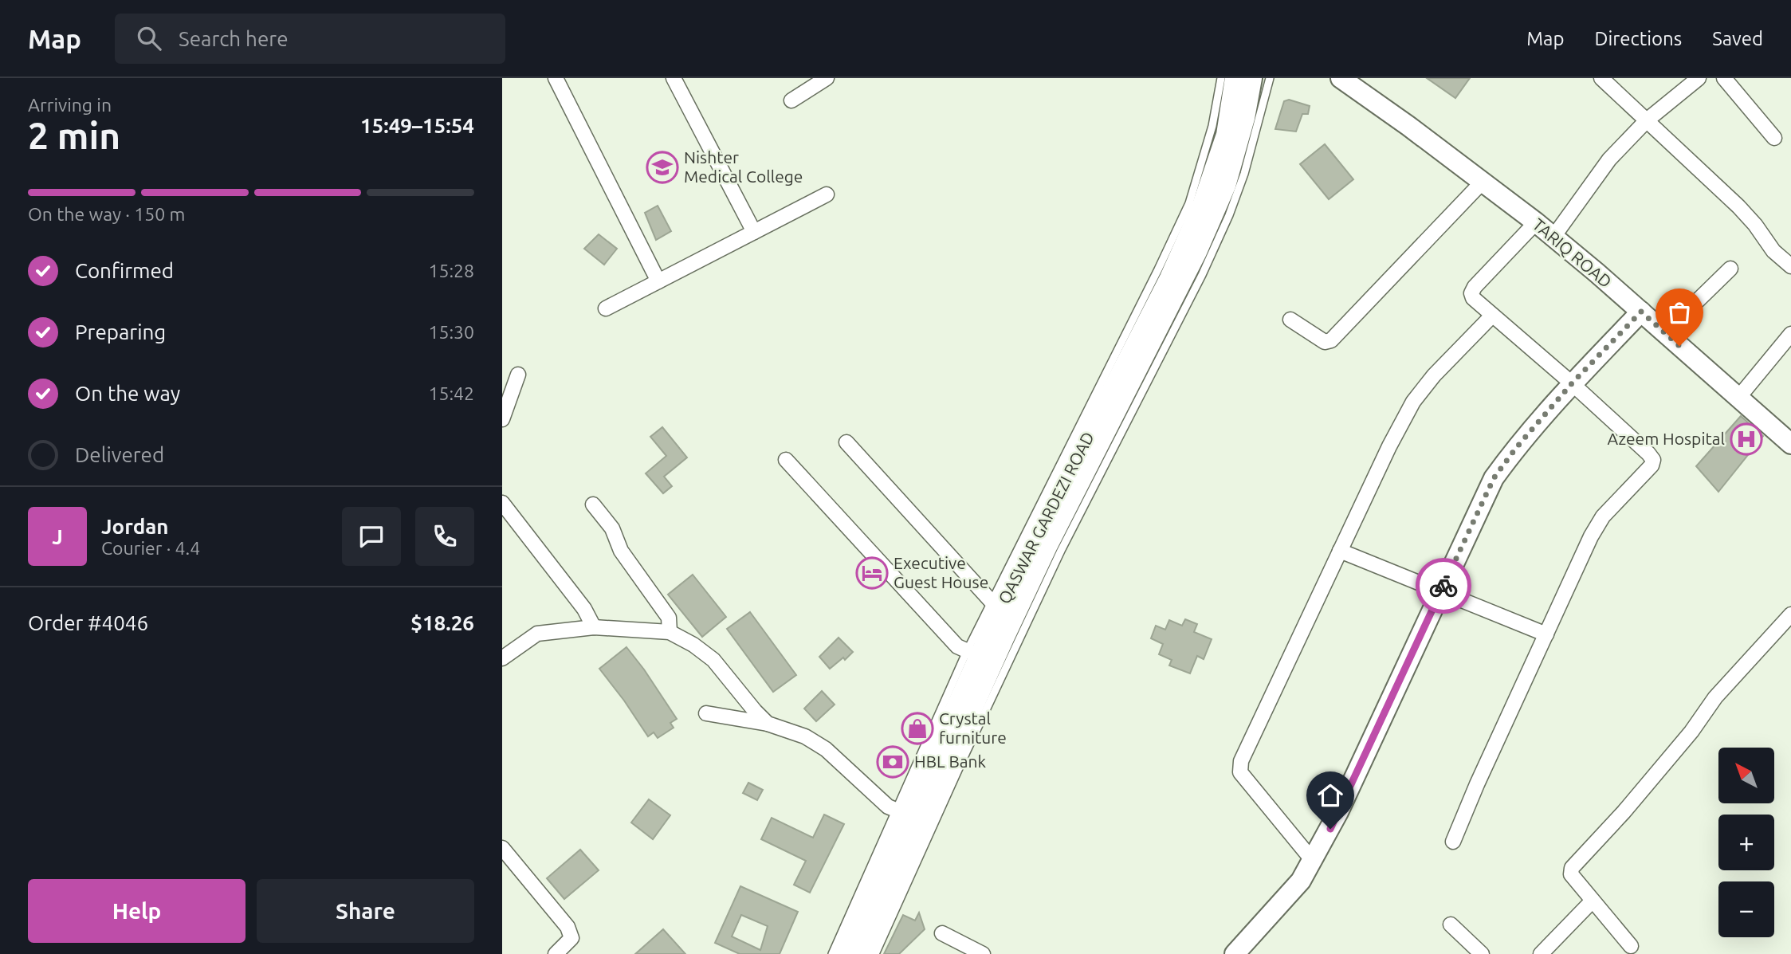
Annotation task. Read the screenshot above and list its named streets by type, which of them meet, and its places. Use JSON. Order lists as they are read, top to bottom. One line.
{"streets":{"main road":["TARIQ ROAD","QASWAR GARDEZI ROAD"]},"places":{"school or university":["Nishter Medical College"],"hospital":["Azeem Hospital"],"hotel":["Executive Guest House"],"shop":["Crystal furniture"],"bank":["HBL Bank"]},"north":"top left","page":{"header":"Map","search":"Search here","nav":["Map","Directions","Saved"],"heading":["2 min","Arriving in","15:49–15:54"],"panel":["Jordan","Courier · 4.4","Order #4046","$18.26"],"bar":"On the way · 150 m","list":[["Confirmed","15:28"],["Preparing","15:30"],["On the way","15:42"],"Delivered"],"round":"J","map_buttons":["+","−"],"buttons":["Help","Share"]}}
